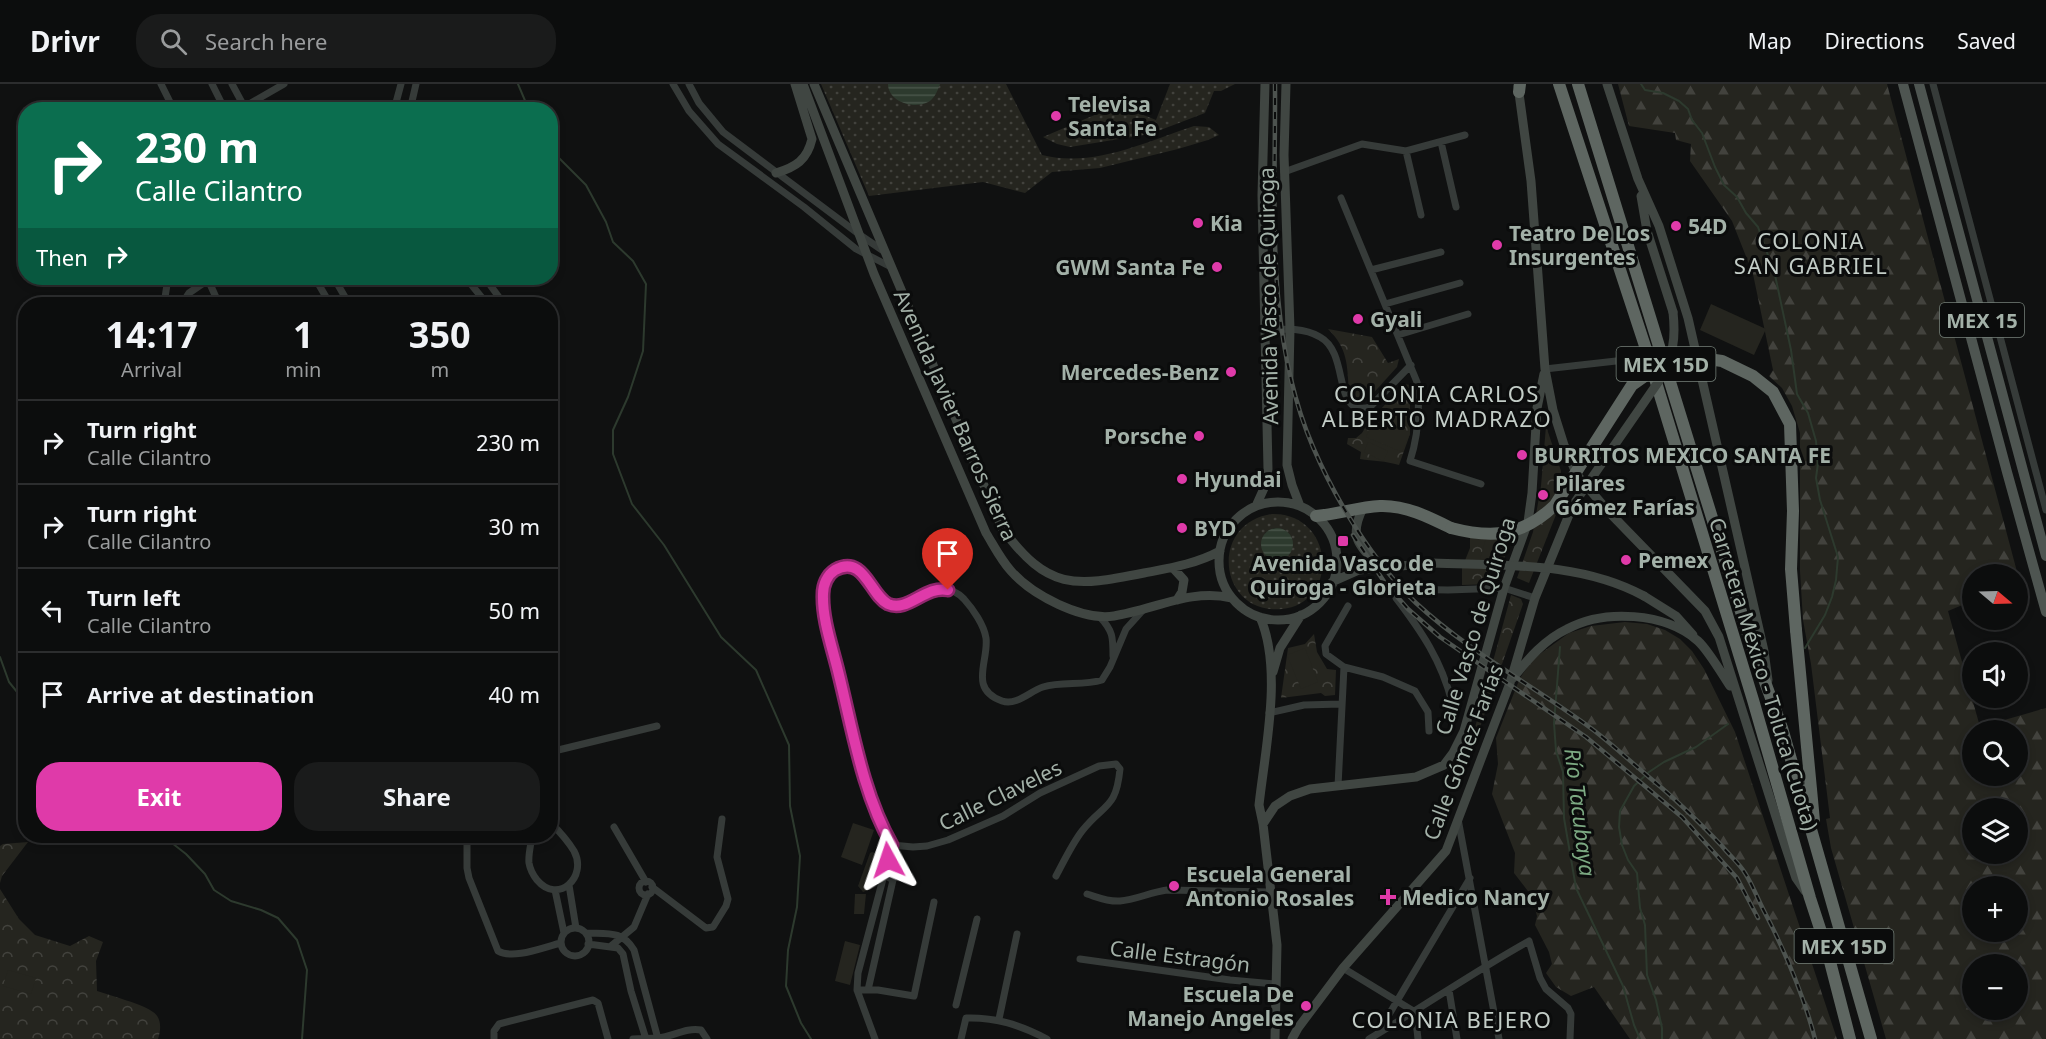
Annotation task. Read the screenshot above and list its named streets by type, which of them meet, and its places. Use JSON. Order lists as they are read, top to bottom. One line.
{"streets":{"highway":["MEX 15D","Carretera México - Toluca (Cuota)"],"main road":["MEX 15"],"street":["Avenida Vasco de Quiroga","Avenida Javier Barros Sierra","Calle Vasco de Quiroga","Calle Gómez Farías","Calle Claveles","Calle Estragón"]},"crossings":[["Avenida Vasco de Quiroga","Avenida Javier Barros Sierra"],["MEX 15D","Carretera México - Toluca (Cuota)"]],"districts":["COLONIA SAN GABRIEL","COLONIA CARLOS ALBERTO MADRAZO","COLONIA BEJERO"],"water":["Río Tacubaya"],"places":{"other":["Televisa Santa Fe","Kia","54D","Teatro De Los Insurgentes","GWM Santa Fe","Gyali","Mercedes-Benz","Porsche","BURRITOS MEXICO SANTA FE","Hyundai","Pilares Gómez Farías","BYD","Pemex","Escuela General Antonio Rosales","Escuela De Manejo Angeles"],"transit":["Avenida Vasco de Quiroga - Glorieta"],"health":["Medico Nancy"]},"north":"right","page":{"header":"Drivr","search":"Search here","nav":["Map","Directions","Saved"],"turn":["230 m","Calle Cilantro"],"then":"Then","eta":["14:17","Arrival","1","min","350","m"],"list":[{"name":"Turn right","note":"Calle Cilantro","value":"230 m"},{"name":"Turn right","note":"Calle Cilantro","value":"30 m"},{"name":"Turn left","note":"Calle Cilantro","value":"50 m"},{"name":"Arrive at destination","value":"40 m"}],"map_buttons":["+","−"],"buttons":["Exit","Share"]}}
